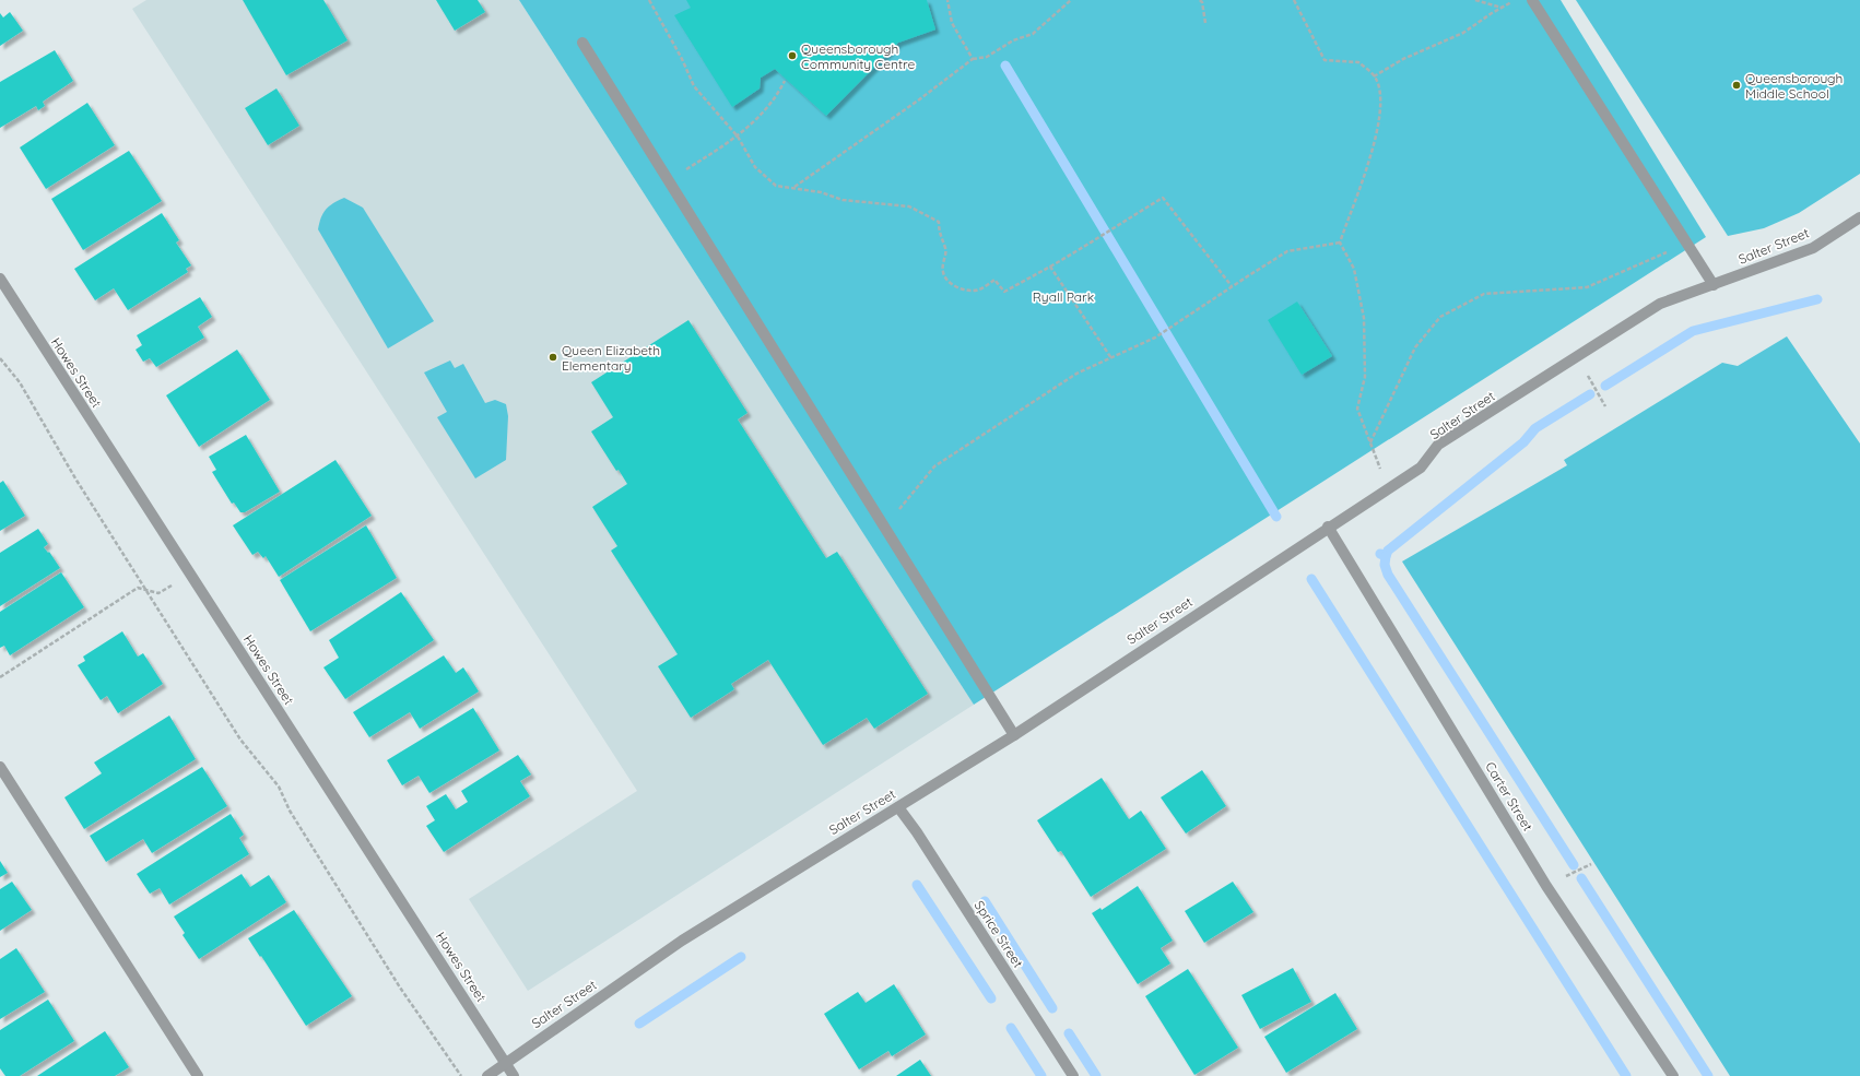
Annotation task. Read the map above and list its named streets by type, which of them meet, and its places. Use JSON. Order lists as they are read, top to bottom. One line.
{"streets":{"street":["Salter Street","Howes Street","Carter Street","Sprice Street"]},"crossings":[["Salter Street","Howes Street"],["Salter Street","Carter Street"],["Salter Street","Sprice Street"]],"parks":["Ryall Park"],"places":["Queensborough Community Centre","Queensborough Middle School","Queen Elizabeth Elementary"]}
